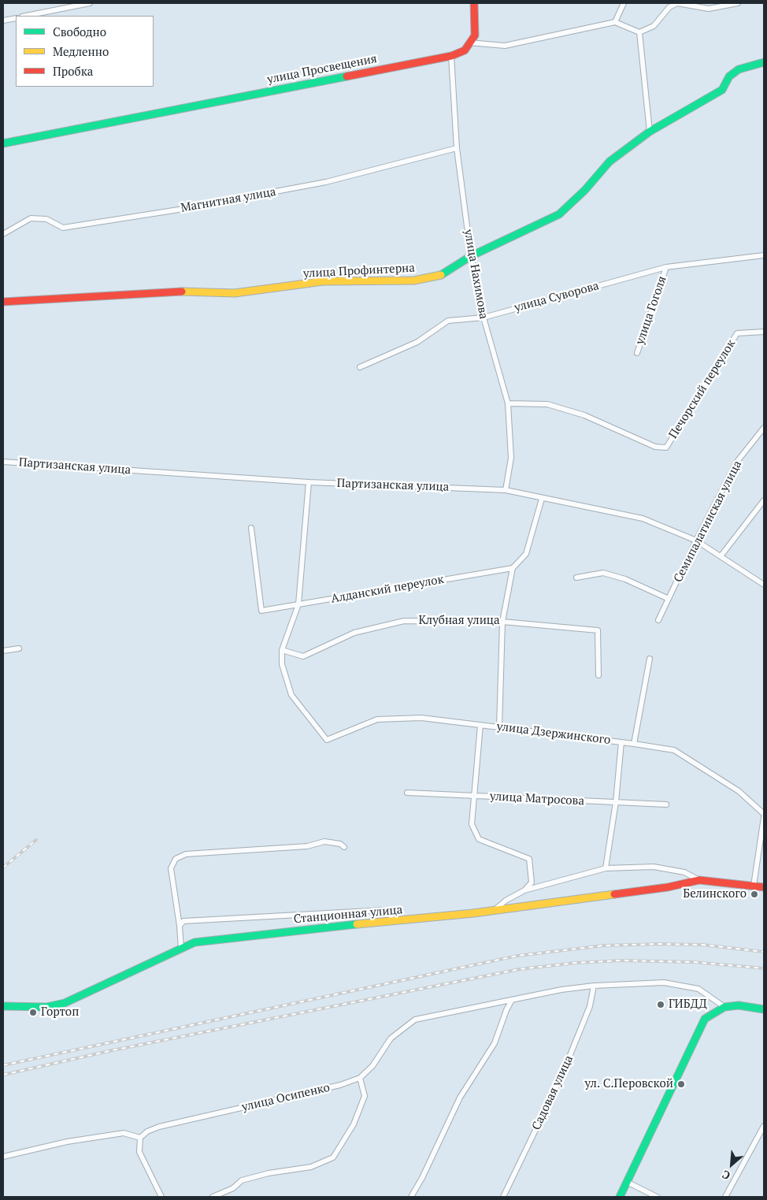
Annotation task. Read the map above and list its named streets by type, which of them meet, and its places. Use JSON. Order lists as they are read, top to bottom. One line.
{"streets":{"street":["улица Просвещения","Магнитная улица","улица Профинтерна","улица Нахимова","улица Суворова","улица Гоголя","Печорский переулок","Партизанская улица","Семипалатинская улица","Алданский переулок","Клубная улица","улица Дзержинского","улица Матросова","Станционная улица","Садовая улица","улица Осипенко"]},"crossings":[["улица Просвещения","улица Нахимова"],["Магнитная улица","улица Нахимова"],["улица Профинтерна","улица Нахимова"],["улица Нахимова","улица Суворова"],["улица Нахимова","Печорский переулок"],["улица Нахимова","Партизанская улица"],["улица Суворова","улица Гоголя"],["Партизанская улица","Семипалатинская улица"],["Клубная улица","улица Дзержинского"]],"places":["Белинского","ГИБДД","Гортоп","ул. С.Перовской"],"legend":["Свободно","Медленно","Пробка"],"north":"bottom left"}
